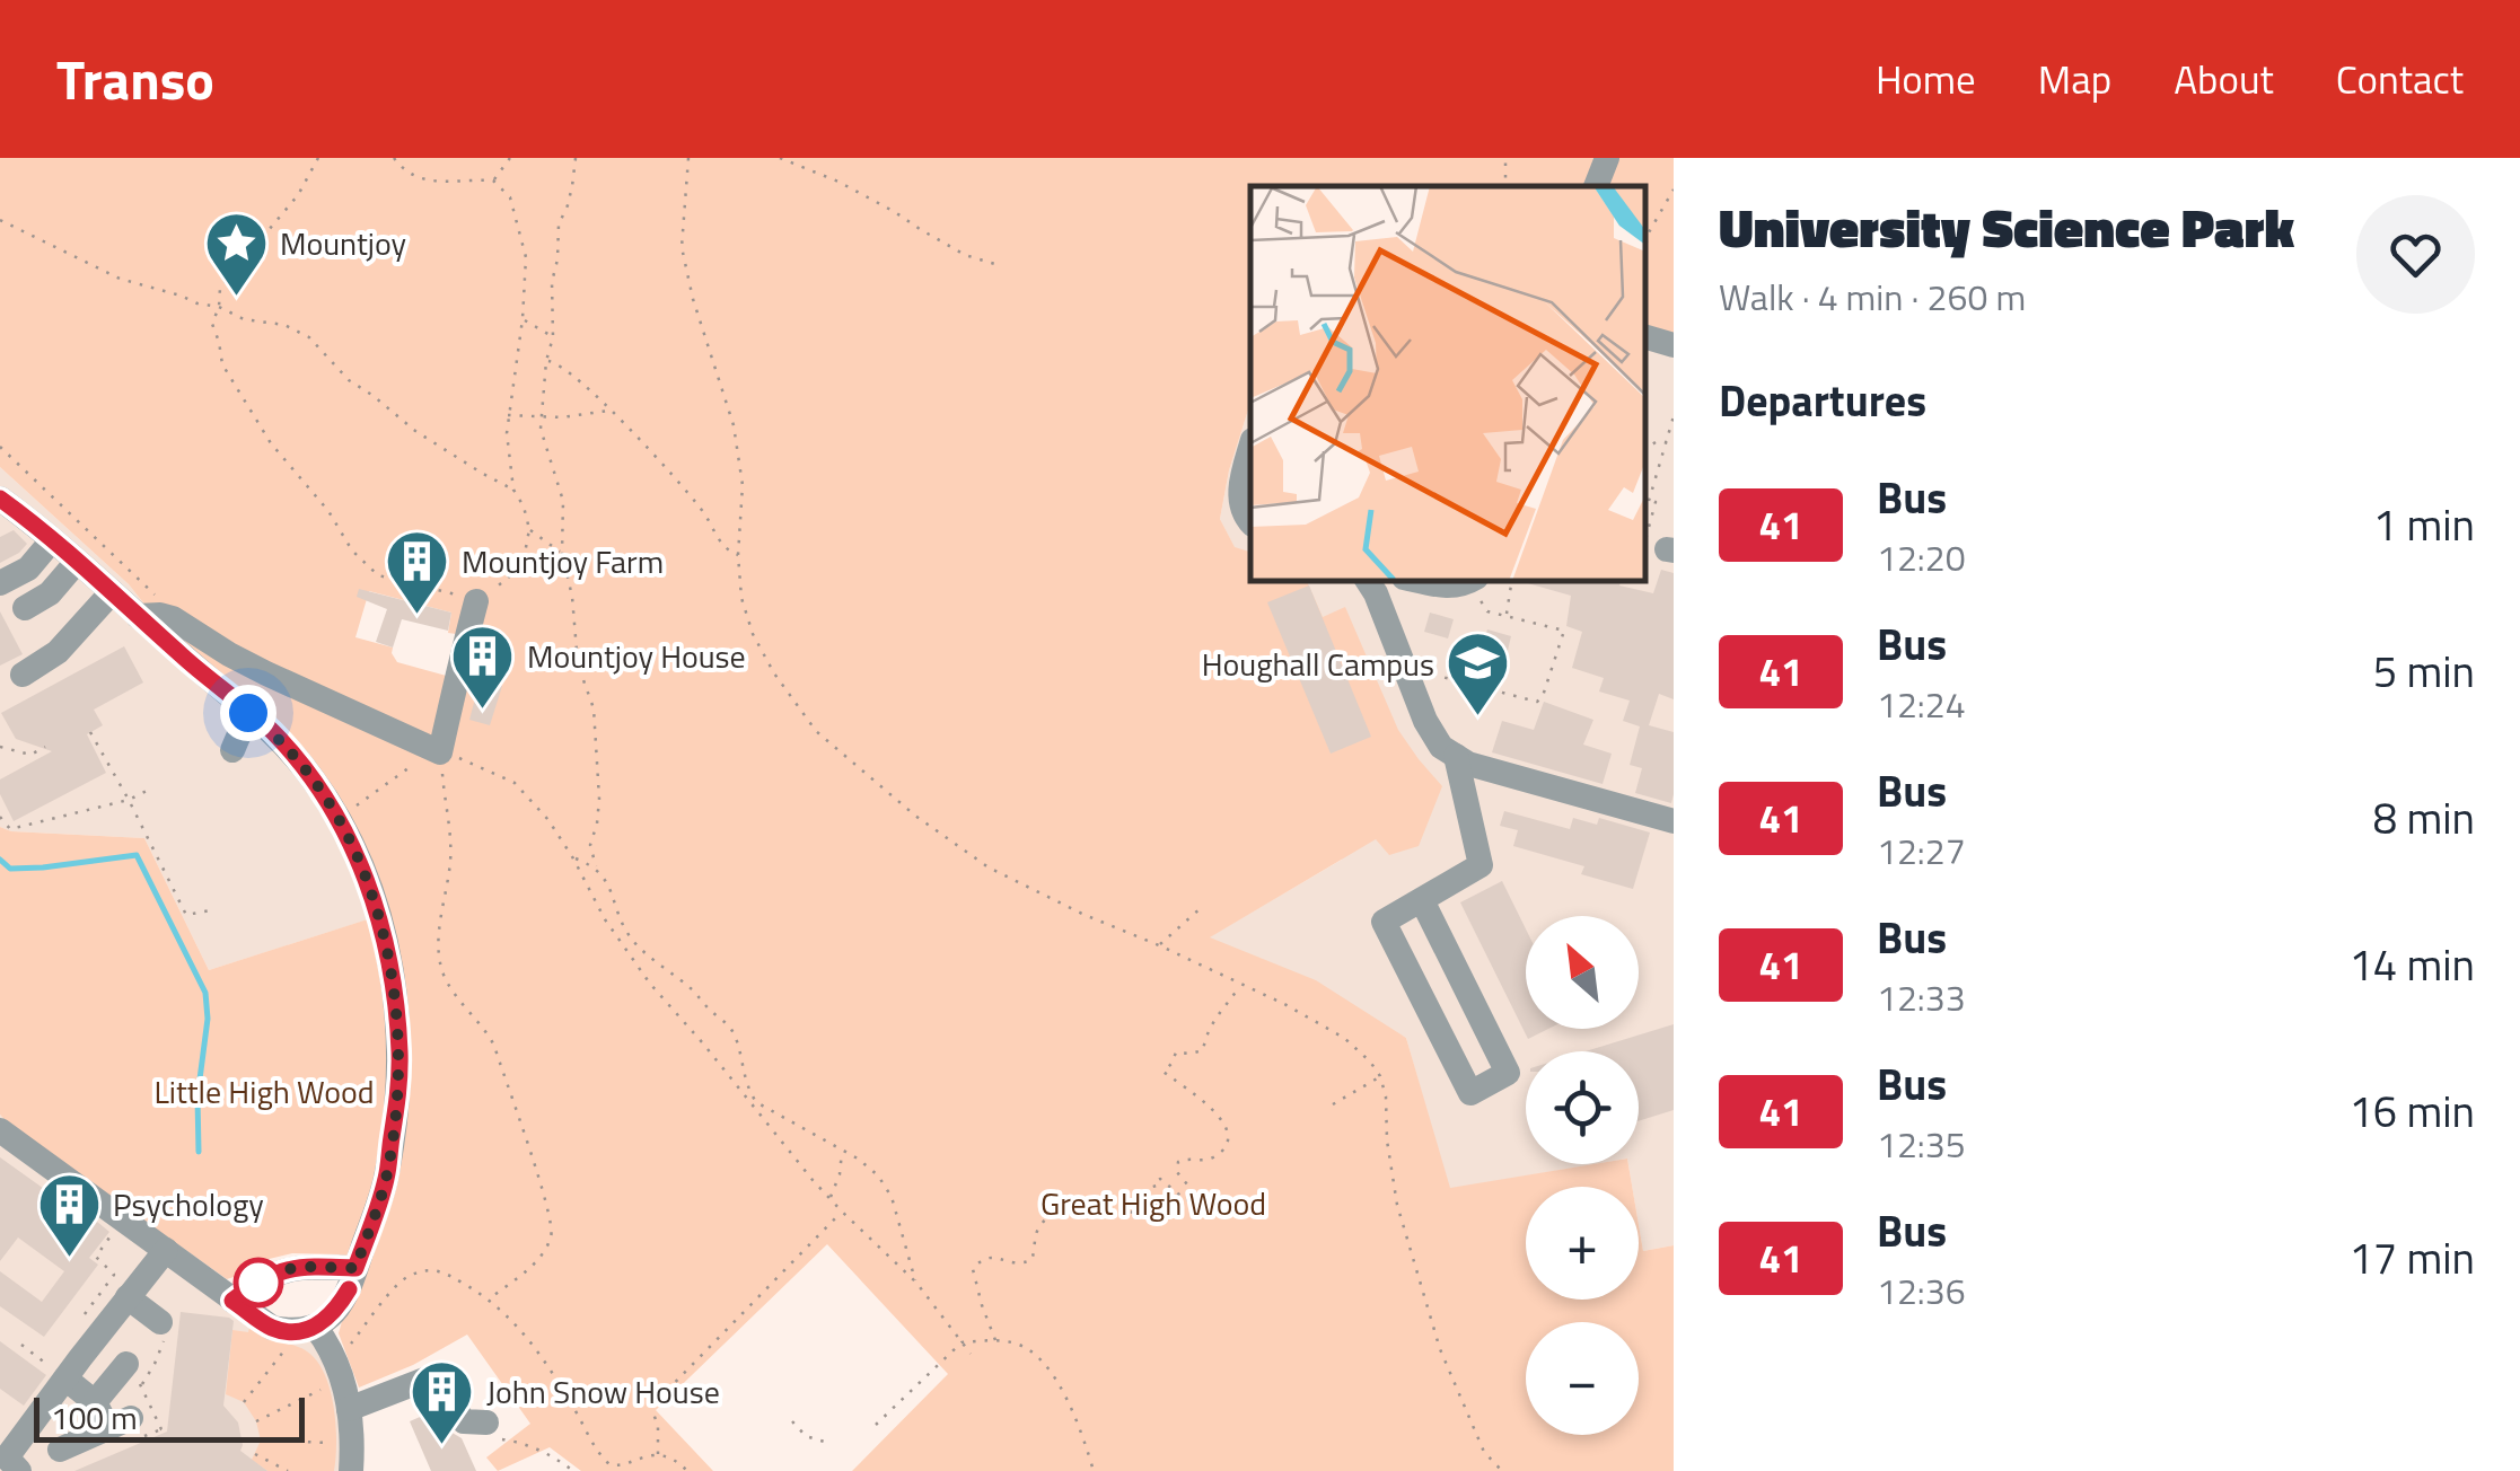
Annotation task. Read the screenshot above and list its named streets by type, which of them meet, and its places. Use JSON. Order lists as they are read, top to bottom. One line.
{"parks":["Little High Wood","Great High Wood"],"places":{"place":["Mountjoy"],"building":["Mountjoy Farm","Mountjoy House","Psychology","John Snow House"],"school or university":["Houghall Campus"]},"lines":["bus line 41"],"scale_bar":"100 m","north":"top left","page":{"header":"Transo","nav":["Home","Map","About","Contact"],"heading":[["University Science Park","Walk · 4 min · 260 m"],"Departures"],"list":[{"mark":"41","name":"Bus","note":"12:20","value":"1 min"},{"mark":"41","name":"Bus","note":"12:24","value":"5 min"},{"mark":"41","name":"Bus","note":"12:27","value":"8 min"},{"mark":"41","name":"Bus","note":"12:33","value":"14 min"},{"mark":"41","name":"Bus","note":"12:35","value":"16 min"},{"mark":"41","name":"Bus","note":"12:36","value":"17 min"}],"map_buttons":["+","−"],"scale":"100 m"}}
